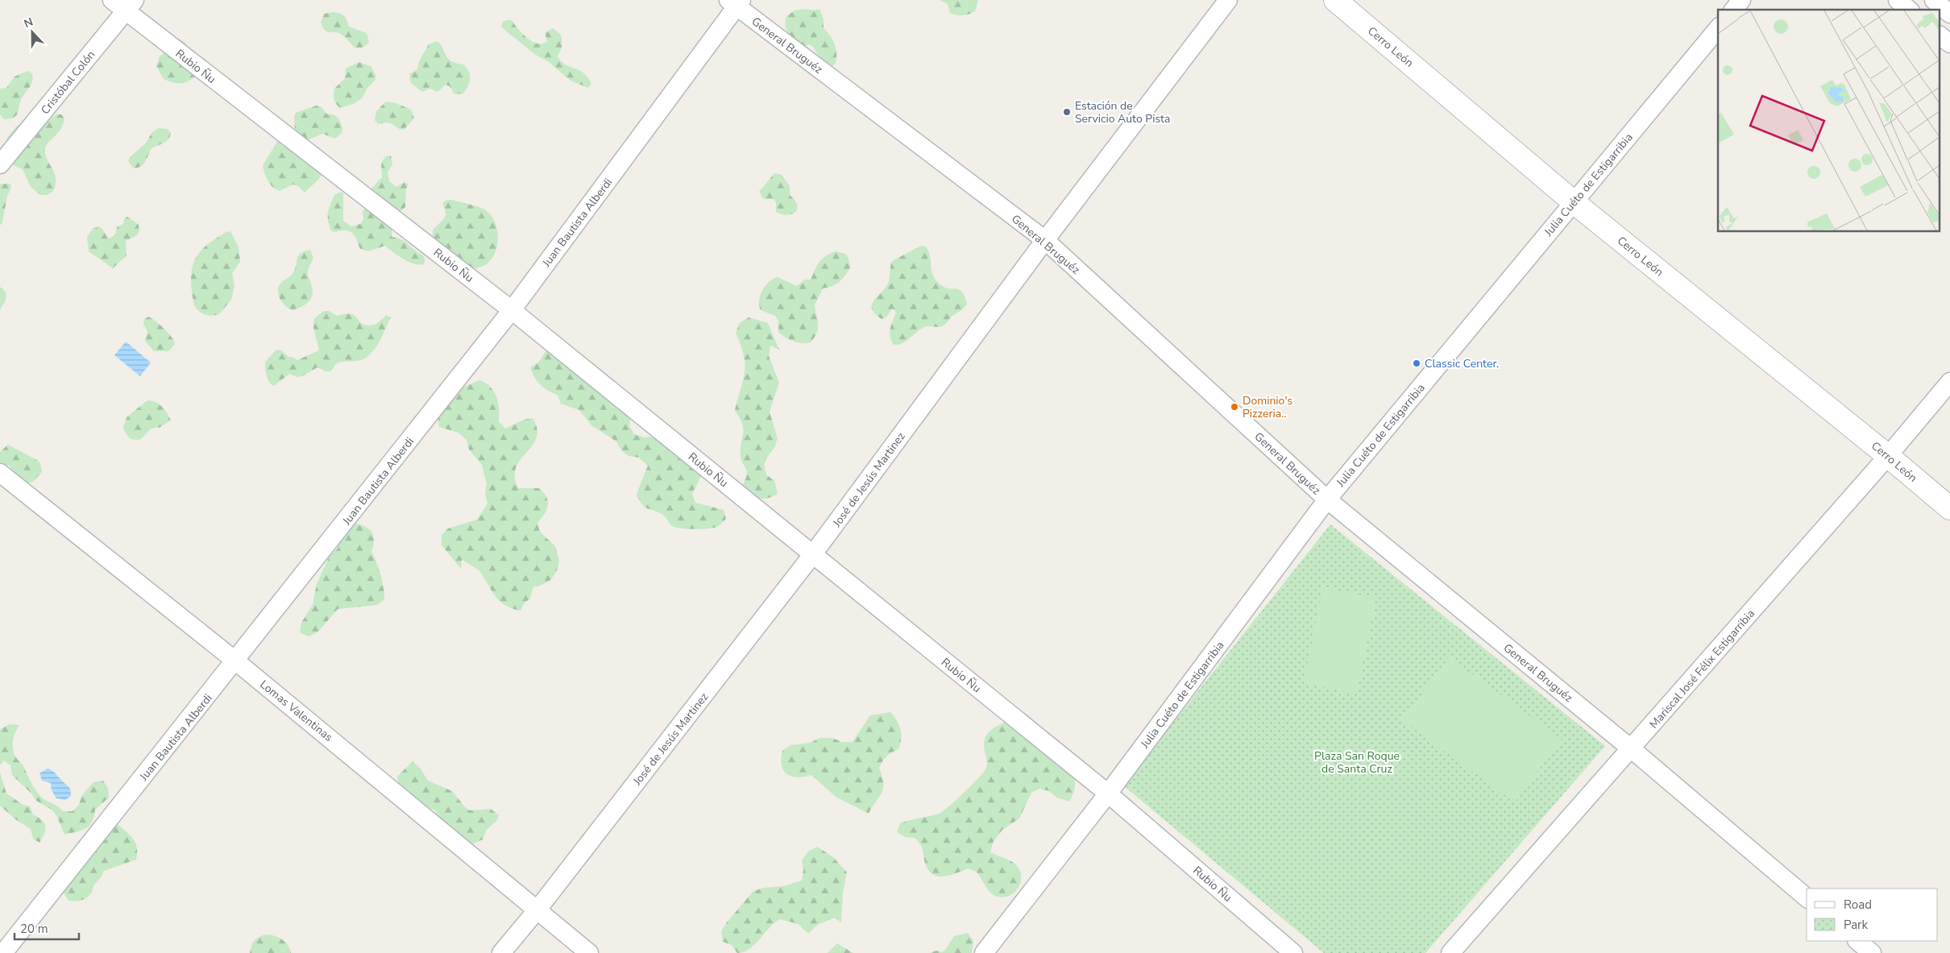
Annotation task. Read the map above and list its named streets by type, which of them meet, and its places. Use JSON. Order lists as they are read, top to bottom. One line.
{"streets":{"street":["General Bruguéz","Cerro León","Rubio Ñu","Cristóbal Colón","Julia Cuéto de Estigarribia","Juan Bautista Alberdi","José de Jesús Martinez","Mariscal José Félix Estigarribia","Lomas Valentinas"]},"crossings":[["General Bruguéz","Julia Cuéto de Estigarribia"],["General Bruguéz","Juan Bautista Alberdi"],["General Bruguéz","José de Jesús Martinez"],["General Bruguéz","Mariscal José Félix Estigarribia"],["Cerro León","Julia Cuéto de Estigarribia"],["Cerro León","Mariscal José Félix Estigarribia"],["Rubio Ñu","Cristóbal Colón"],["Rubio Ñu","Julia Cuéto de Estigarribia"],["Rubio Ñu","Juan Bautista Alberdi"],["Rubio Ñu","José de Jesús Martinez"],["Juan Bautista Alberdi","Lomas Valentinas"],["José de Jesús Martinez","Lomas Valentinas"]],"parks":["Plaza San Roque de Santa Cruz"],"places":["Estación de Servicio Auto Pista","Classic Center.","Dominio's Pizzeria.."],"legend":["Road","Park"],"scale_bar":"20 m","north":"top"}
